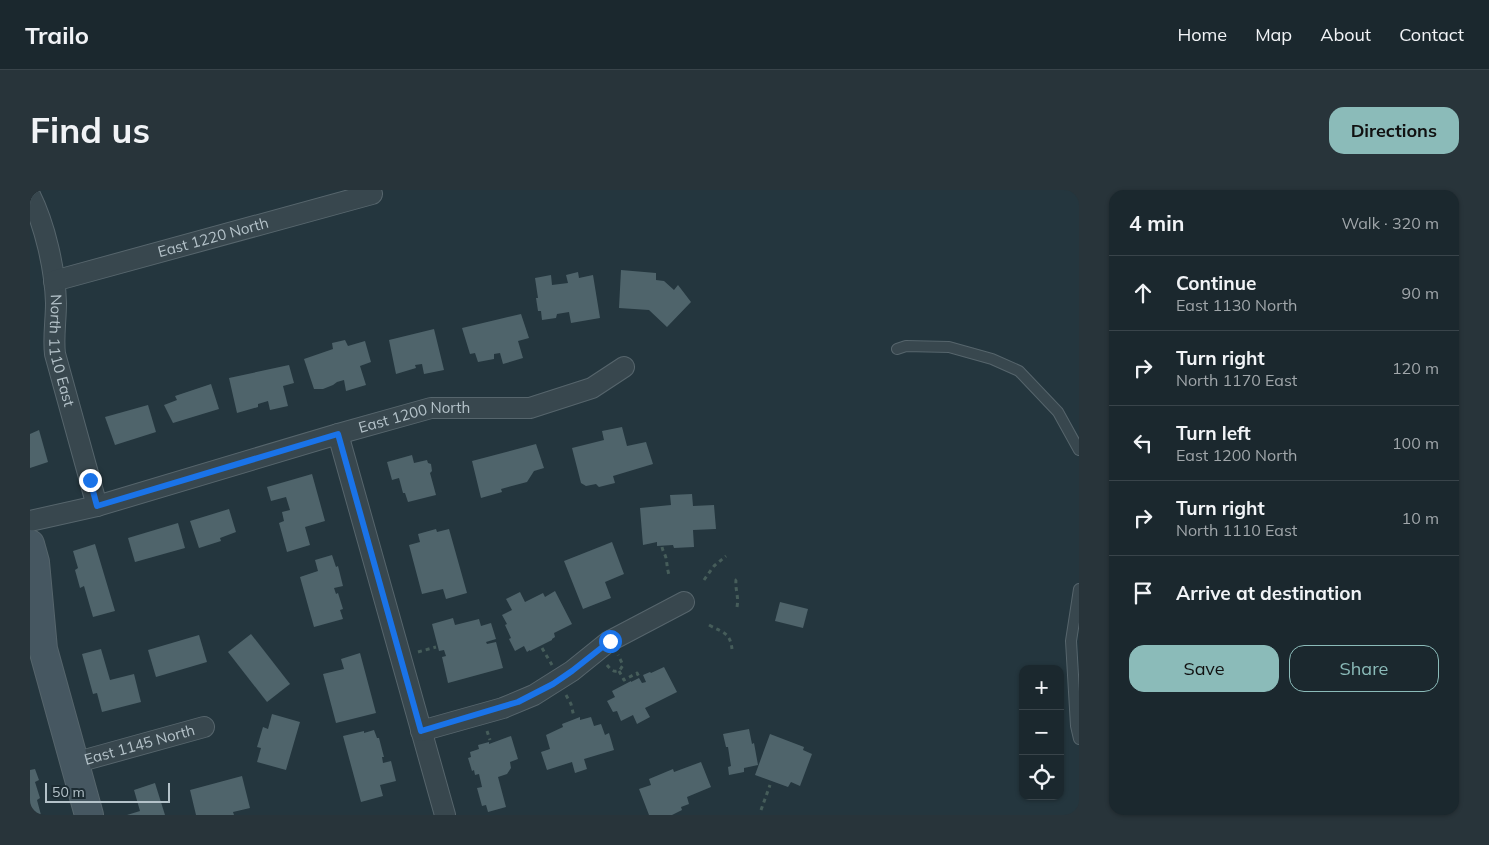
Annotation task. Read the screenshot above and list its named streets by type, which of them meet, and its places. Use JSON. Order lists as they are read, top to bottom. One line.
{"streets":{"street":["East 1220 North","North 1110 East","East 1200 North","East 1145 North"]},"crossings":[["East 1220 North","North 1110 East"],["North 1110 East","East 1200 North"]],"scale_bar":"50 m","page":{"header":"Trailo","nav":["Home","Map","About","Contact"],"buttons":["Directions",["Save","Share"]],"title":"Find us","heading":["4 min","Walk · 320 m"],"list":[["Continue","East 1130 North","90 m"],["Turn right","North 1170 East","120 m"],["Turn left","East 1200 North","100 m"],["Turn right","North 1110 East","10 m"],"Arrive at destination"],"map_buttons":["+","−"],"scale":"50 m"}}
